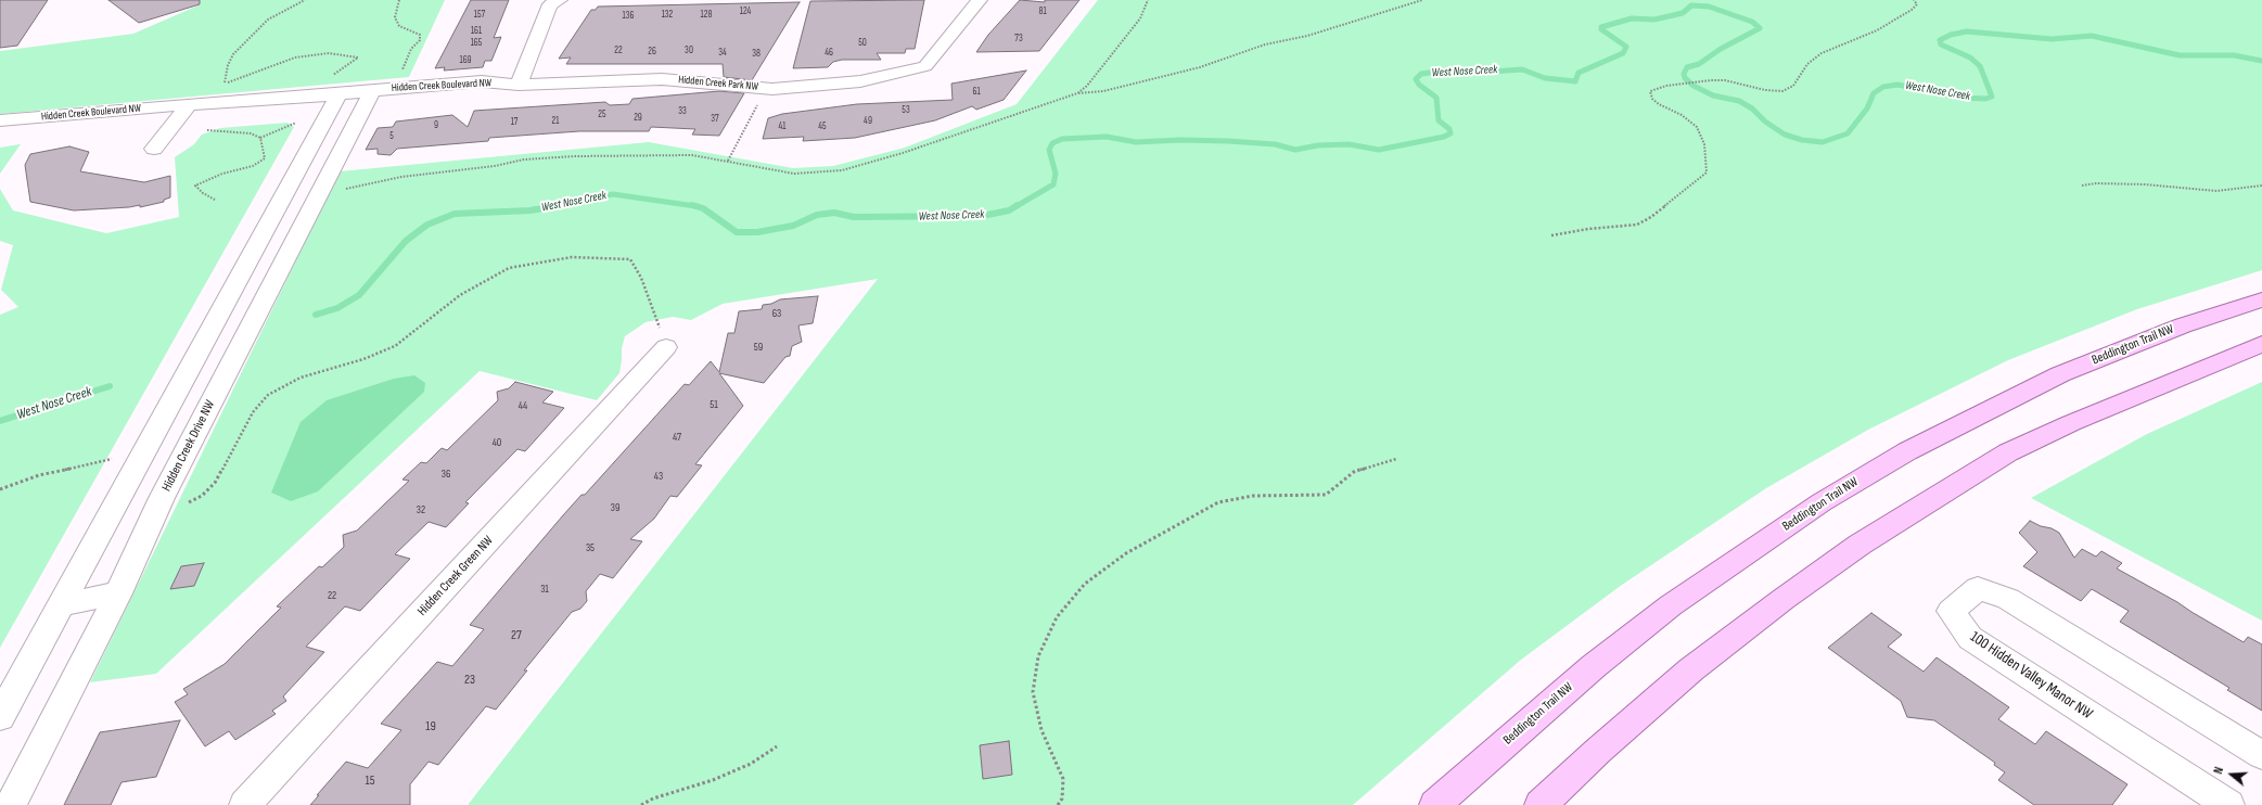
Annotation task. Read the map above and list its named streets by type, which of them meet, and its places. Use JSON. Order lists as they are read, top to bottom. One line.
{"streets":{"main road":["Beddington Trail NW"],"street":["Hidden Creek Park NW","Hidden Creek Boulevard NW","Hidden Creek Drive NW","Hidden Creek Green NW","100 Hidden Valley Manor NW"]},"crossings":[["Hidden Creek Park NW","Hidden Creek Boulevard NW"],["Hidden Creek Boulevard NW","Hidden Creek Drive NW"]],"water":["West Nose Creek"],"house_numbers":["124","81","157","132","128","136","161","73","165","50","22","30","26","34","46","38","169","61","53","33","25","29","37","21","49","17","9","41","45","5","63","59","51","44","47","40","36","43","39","32","35","31","22","27","23","19","15"],"north":"left"}
